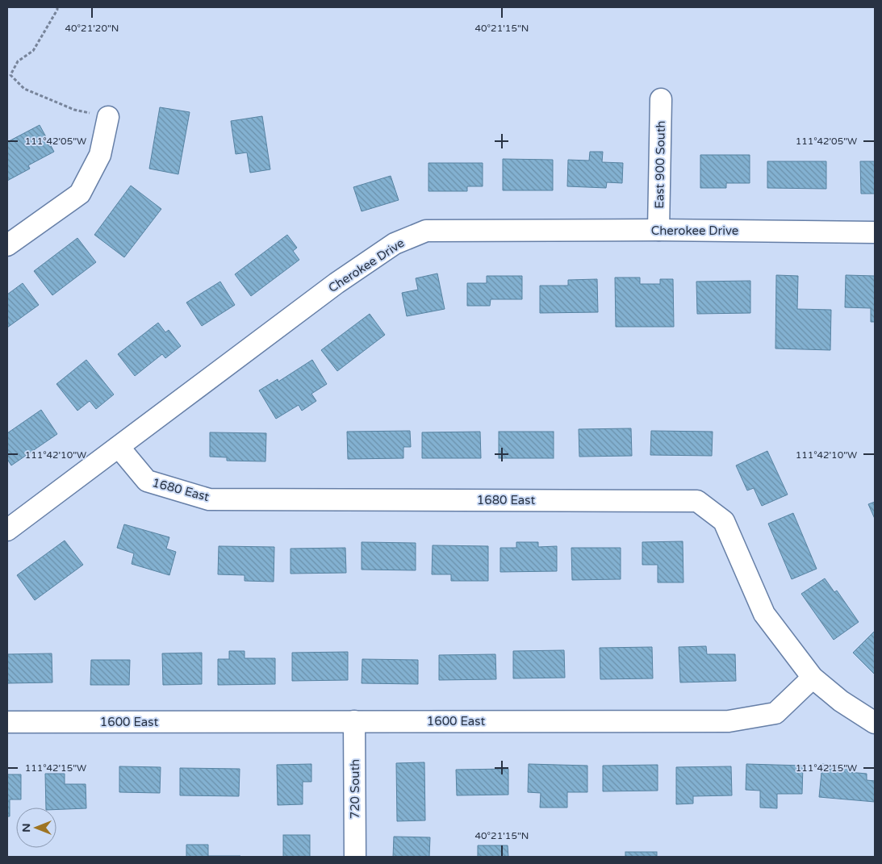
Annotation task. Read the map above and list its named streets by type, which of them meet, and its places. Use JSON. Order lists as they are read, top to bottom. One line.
{"streets":{"street":["East 900 South","Cherokee Drive","1680 East","1600 East","720 South"]},"crossings":[["East 900 South","Cherokee Drive"],["Cherokee Drive","1680 East"],["1680 East","1600 East"],["1600 East","720 South"]],"north":"left","coordinates":["40°21'20\"N","40°21'15\"N","111°42'05\"W","111°42'10\"W","111°42'15\"W"]}
